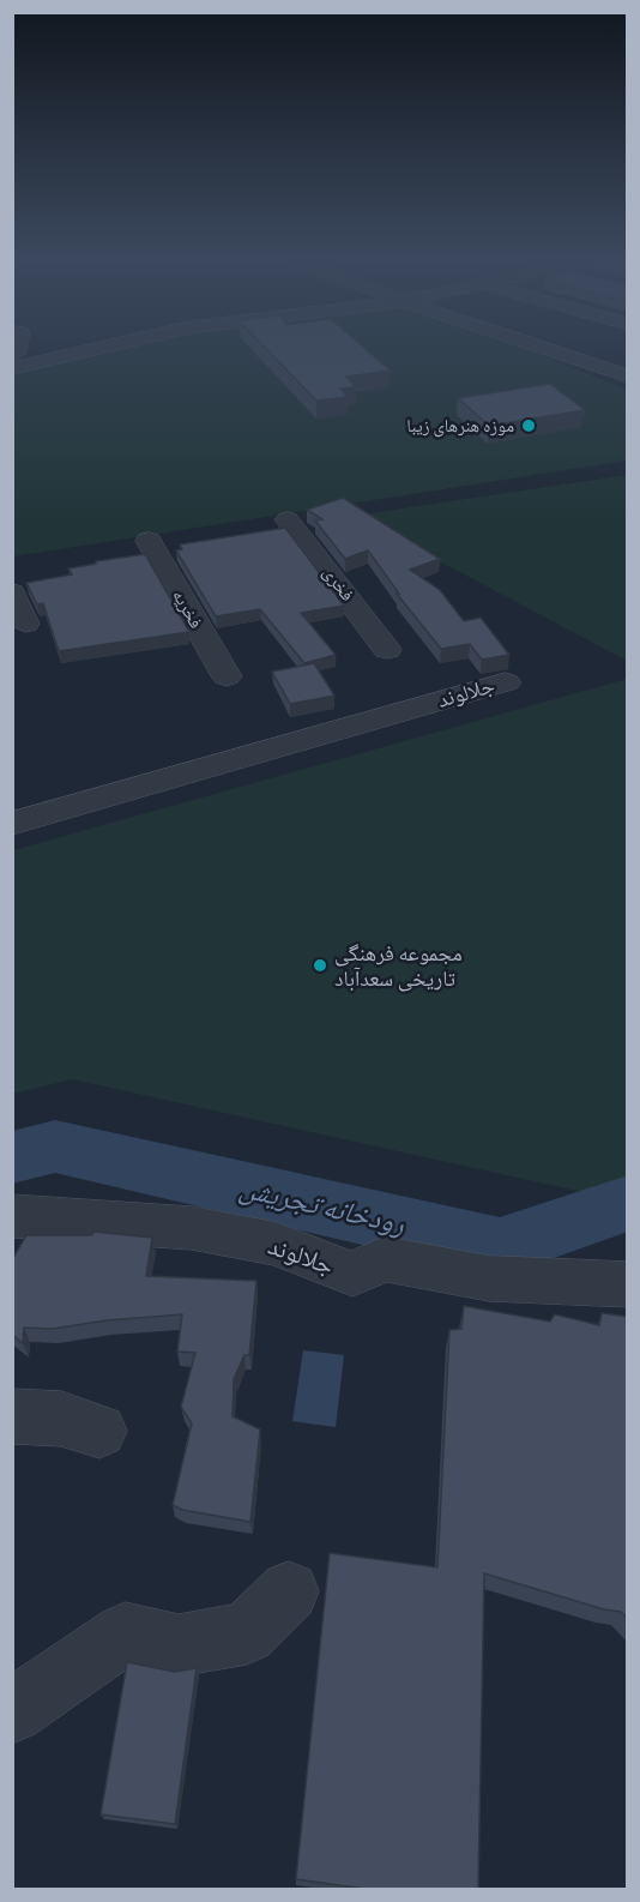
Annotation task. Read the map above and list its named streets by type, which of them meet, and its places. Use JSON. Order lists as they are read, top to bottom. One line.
{"streets":{"street":["فخری","فخریه","جلالوند"]},"water":["رودخانه تجریش"],"places":["موزه هنرهای زیبا","مجموعه فرهنگی تاریخی سعدآباد"]}
